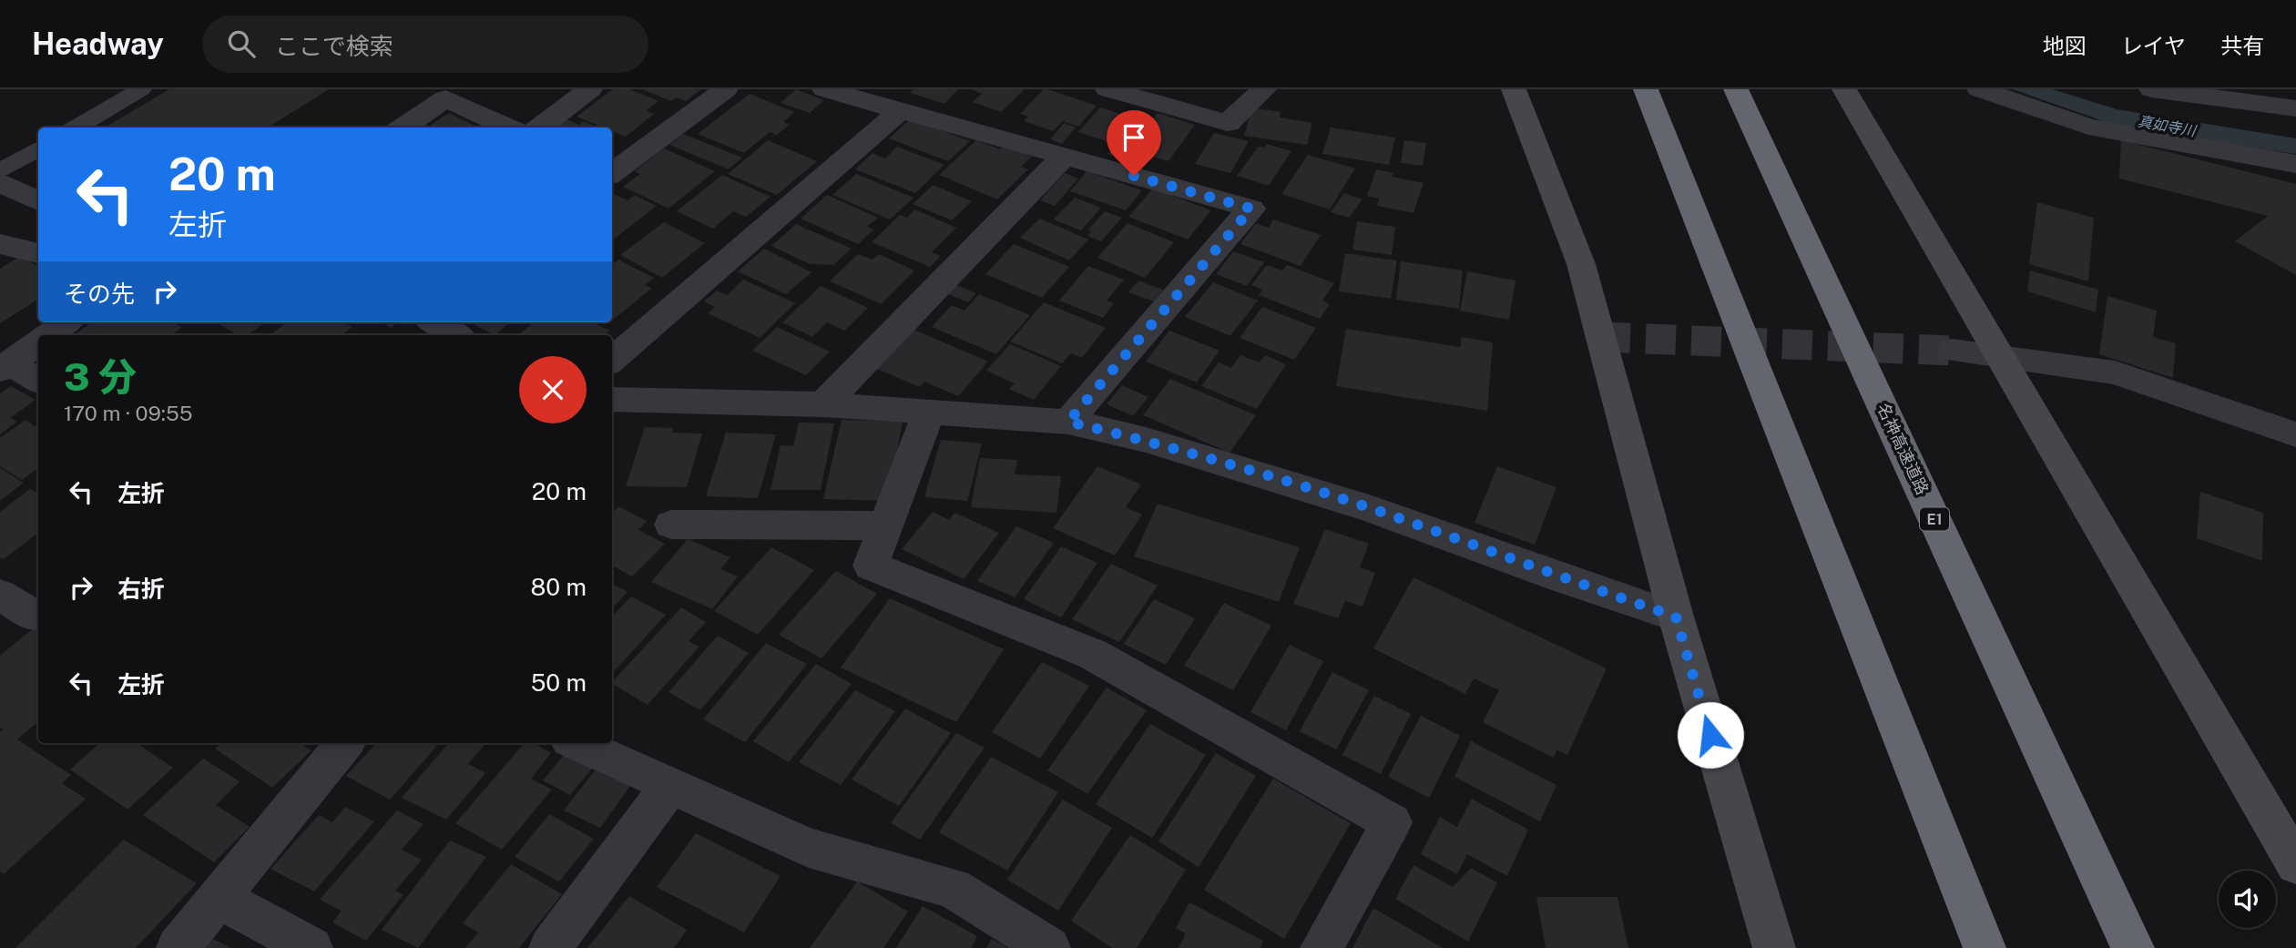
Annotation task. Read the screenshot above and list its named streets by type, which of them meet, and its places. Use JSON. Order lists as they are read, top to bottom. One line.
{"streets":{"highway":["名神高速道路","E1"]},"water":["真如寺川"],"page":{"header":"Headway","search":"ここで検索","nav":["地図","レイヤ","共有"],"turn":["20 m","左折"],"then":"その先","heading":["3 分","170 m · 09:55"],"list":[{"name":"左折","value":"20 m"},{"name":"右折","value":"80 m"},{"name":"左折","value":"50 m"}]}}
